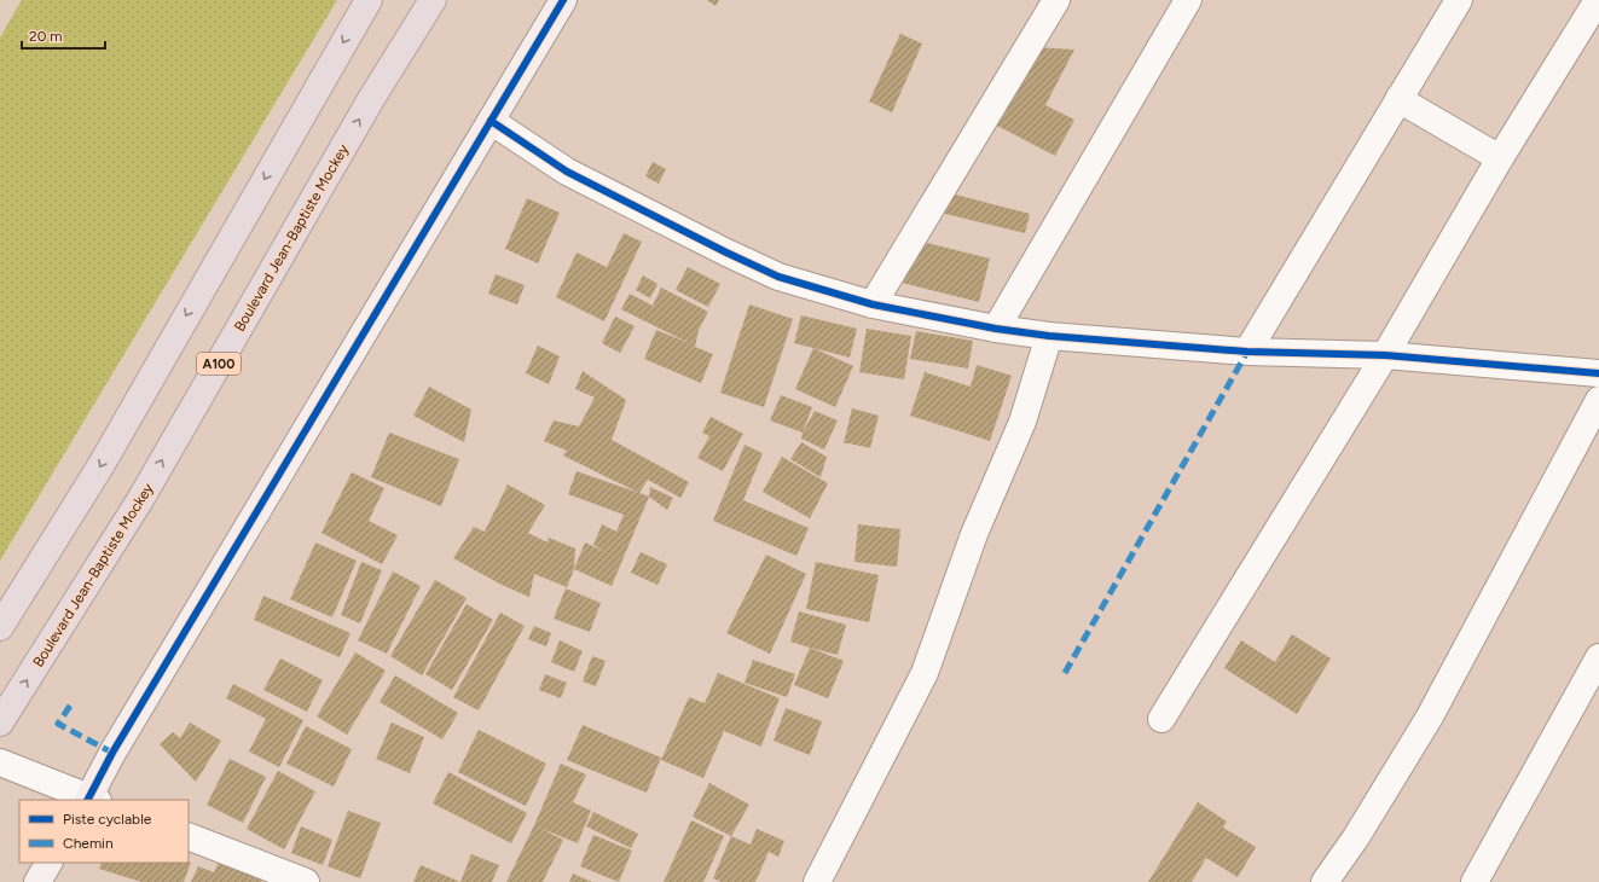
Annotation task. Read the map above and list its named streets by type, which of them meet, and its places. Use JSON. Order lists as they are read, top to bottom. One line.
{"streets":{"highway":["Boulevard Jean-Baptiste Mockey","A100"]},"legend":["Piste cyclable","Chemin"],"scale_bar":"20 m"}
